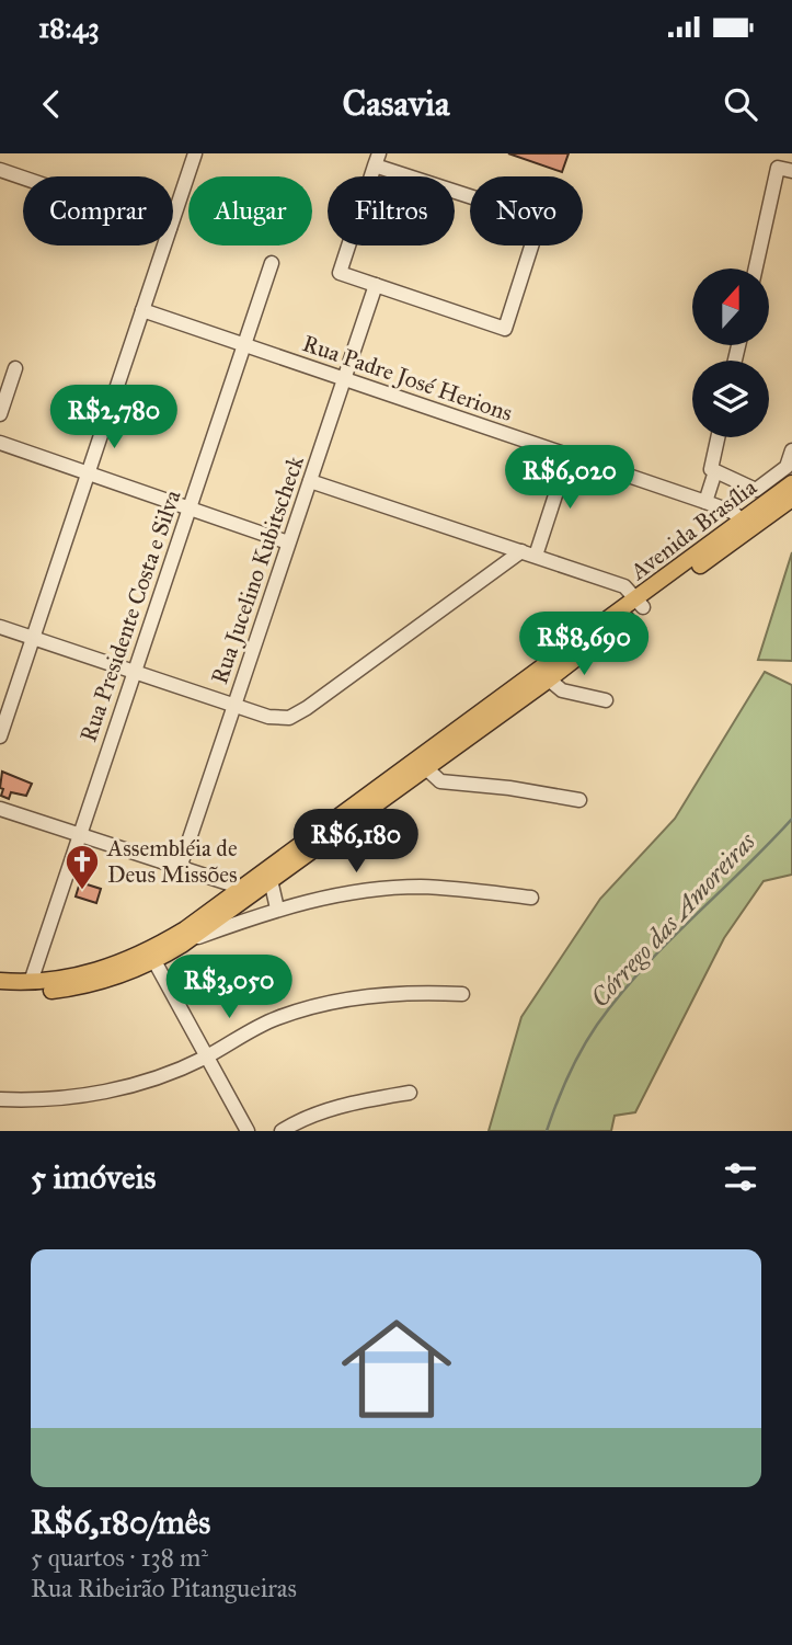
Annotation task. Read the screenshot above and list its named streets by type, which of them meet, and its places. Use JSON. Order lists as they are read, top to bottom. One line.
{"streets":{"main road":["Avenida Brasília"],"street":["Rua Padre José Herions","Rua Jucelino Kubitscheck","Rua Presidente Costa e Silva"]},"crossings":[["Rua Padre José Herions","Avenida Brasília"],["Rua Padre José Herions","Rua Jucelino Kubitscheck"],["Rua Padre José Herions","Rua Presidente Costa e Silva"],["Avenida Brasília","Rua Presidente Costa e Silva"]],"water":["Córrego das Amoreiras"],"places":{"church":["Assembléia de Deus Missões"]},"north":"top","page":{"status":"18:43","header":"Casavia","chip":["Comprar","Alugar","Filtros","Novo"],"price":["R$2,780","R$6,020","R$8,690","R$6,180","R$3,050"],"heading":"5 imóveis","list":[{"name":"R$6,180/mês","note":"5 quartos · 138 m² · Rua Ribeirão Pitangueiras"}]}}
